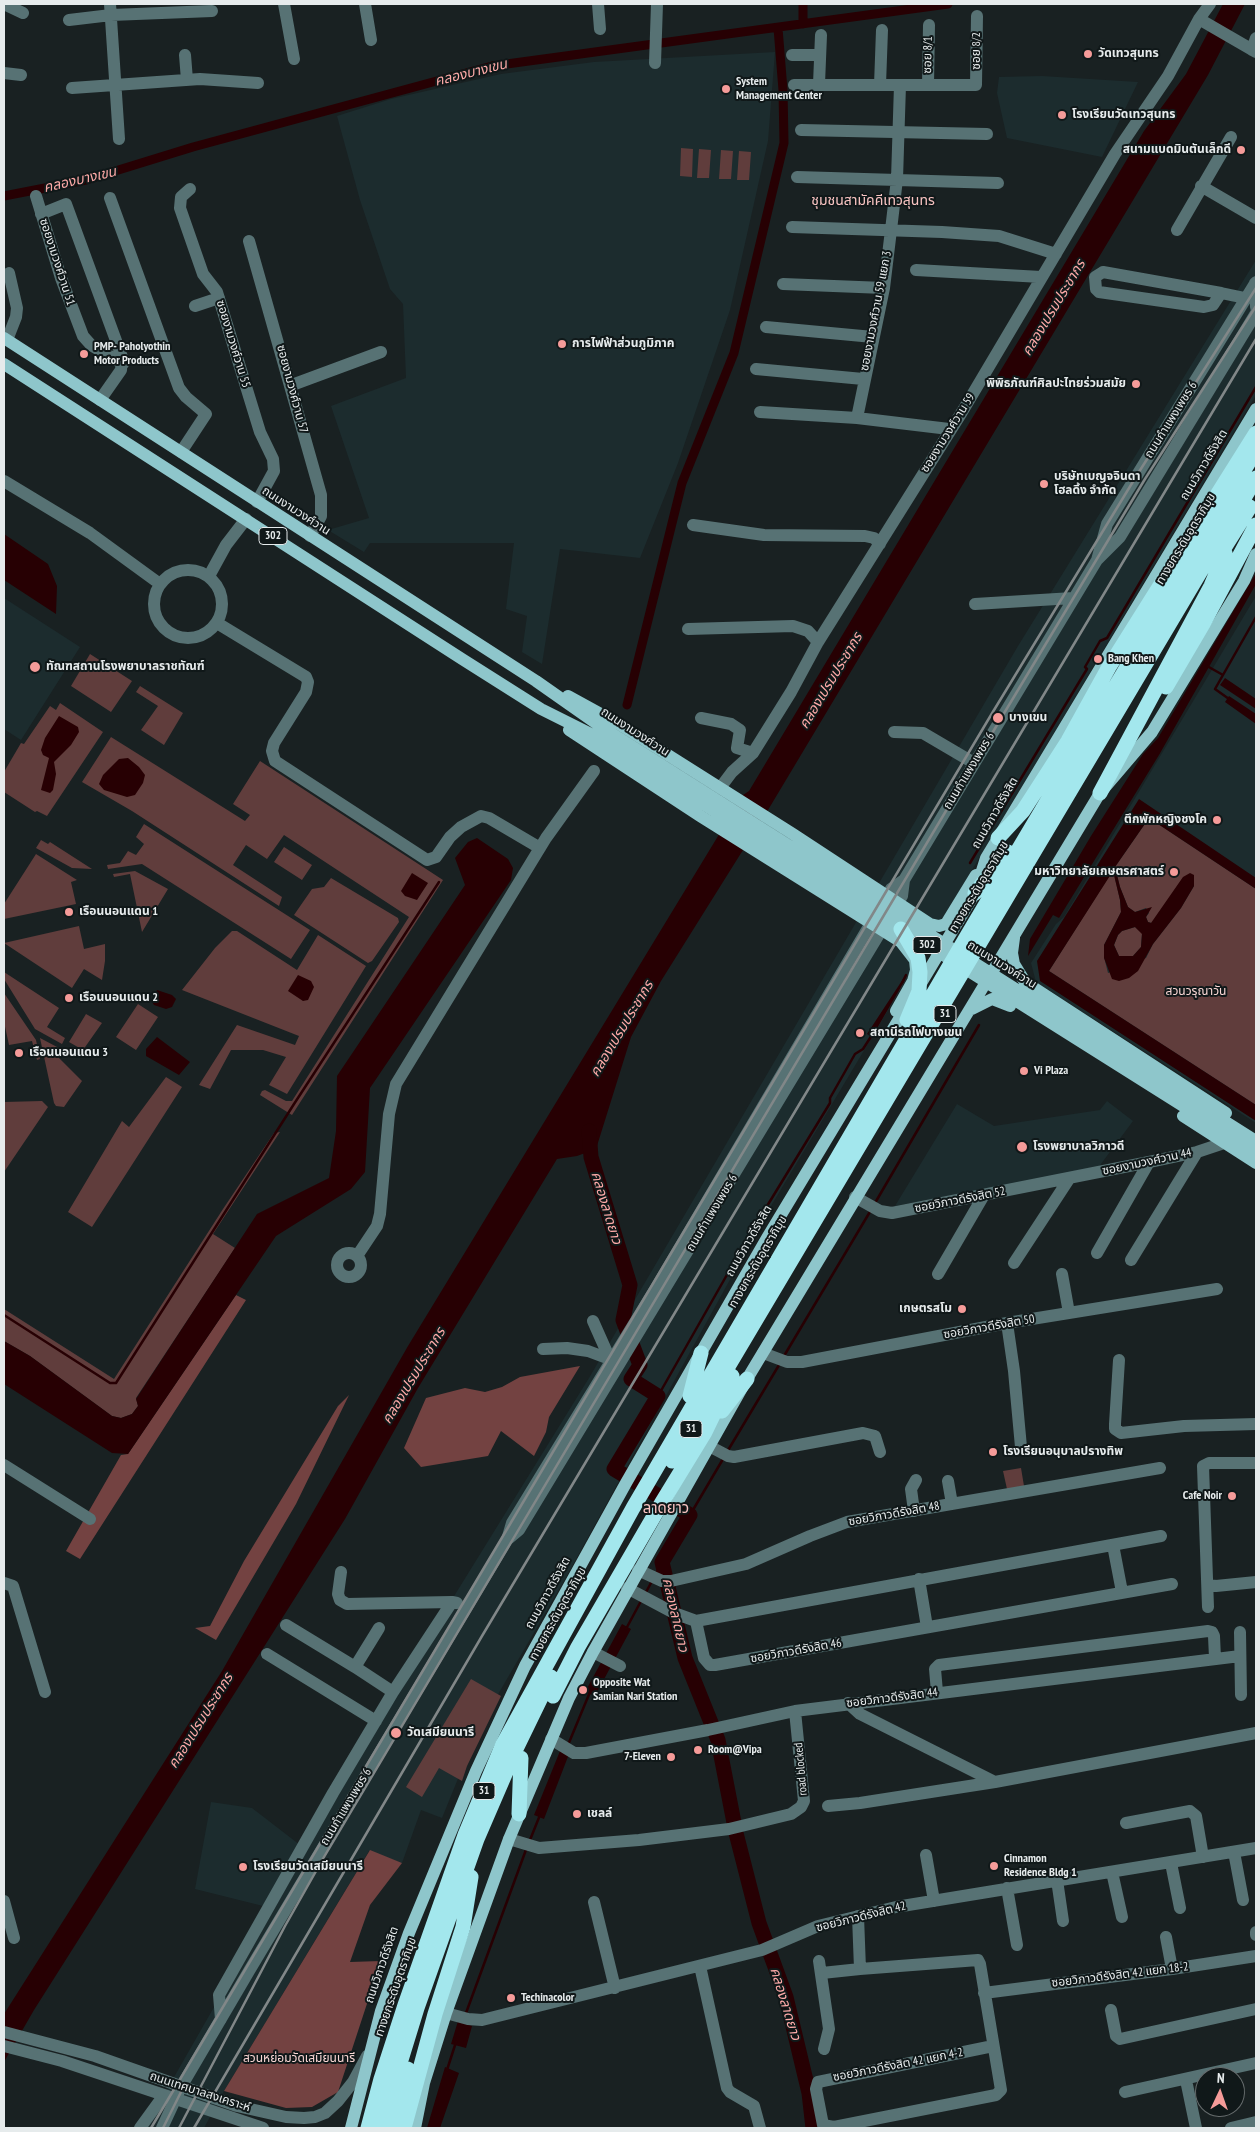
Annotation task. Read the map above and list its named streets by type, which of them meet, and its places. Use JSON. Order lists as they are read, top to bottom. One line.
{"streets":{"highway":["ถนนวิภาวดีรังสิต","ทางยกระดับอุตราภิมุข","31"],"main road":["ถนนงามวงศ์วาน","302"],"street":["ซอย 8/2","ซอย 8/1","ซอยงามวงศ์วาน 51","ซอยงามวงศ์วาน 59 แยก 3","ซอยงามวงศ์วาน 55","ซอยงามวงศ์วาน 57","ถนนกำแพงเพชร 6","ซอยงามวงศ์วาน 59","ซอยงามวงศ์วาน 44","ซอยวิภาวดีรังสิต 52","ซอยวิภาวดีรังสิต 50","ซอยวิภาวดีรังสิต 48","ซอยวิภาวดีรังสิต 46","ซอยวิภาวดีรังสิต 44","road blocked","ซอยวิภาวดีรังสิต 42","ซอยวิภาวดีรังสิต 42 แยก 18-2","ซอยวิภาวดีรังสิต 42 แยก 4-2","ถนนเทศบาลสงเคราะห์"]},"crossings":[["ซอย 8/2","ซอย 8/1"],["ซอยงามวงศ์วาน 55","ถนนงามวงศ์วาน"],["ซอยงามวงศ์วาน 57","ถนนงามวงศ์วาน"],["ถนนกำแพงเพชร 6","ถนนเทศบาลสงเคราะห์"],["ถนนวิภาวดีรังสิต","ถนนเทศบาลสงเคราะห์"],["31","ซอยวิภาวดีรังสิต 52"],["31","ซอยวิภาวดีรังสิต 50"],["31","ซอยวิภาวดีรังสิต 48"],["31","ซอยวิภาวดีรังสิต 44"],["31","road blocked"],["31","ซอยวิภาวดีรังสิต 42"],["ซอยงามวงศ์วาน 44","ซอยวิภาวดีรังสิต 52"],["ซอยวิภาวดีรังสิต 44","road blocked"]],"districts":["ชุมชนสามัคคีเทวสุนทร","ลาดยาว"],"water":["คลองบางเขน","คลองเปรมประชากร","คลองลาดยาว"],"parks":["สวนวรุณาวัน","สวนหย่อมวัดเสมียนนารี"],"places":["วัดเทวสุนทร","System Management Center","โรงเรียนวัดเทวสุนทร","สนามแบดมินตันเล็กดี","การไฟฟ้าส่วนภูมิภาค","PMP- Paholyothin Motor Products","พิพิธภัณฑ์ศิลปะไทยร่วมสมัย","บริษัทเบญจจินดา โฮลดิ้ง จำกัด","Bang Khen","ทัณฑสถานโรงพยาบาลราชทัณฑ์","บางเขน","ตึกพักหญิงชงโค","มหาวิทยาลัยเกษตรศาสตร์","เรือนนอนแดน 1","เรือนนอนแดน 2","สถานีรถไฟบางเขน","เรือนนอนแดน 3","Vi Plaza","โรงพยาบาลวิภาวดี","เกษตรสโม","โรงเรียนอนุบาลปรางทิพ","Cafe Noir","Opposite Wat Samian Nari Station","วัดเสมียนนารี","Room@Vipa","7-Eleven","เชลล์","Cinnamon Residence Bldg 1","โรงเรียนวัดเสมียนนารี","Techinacolor"],"north":"top"}
